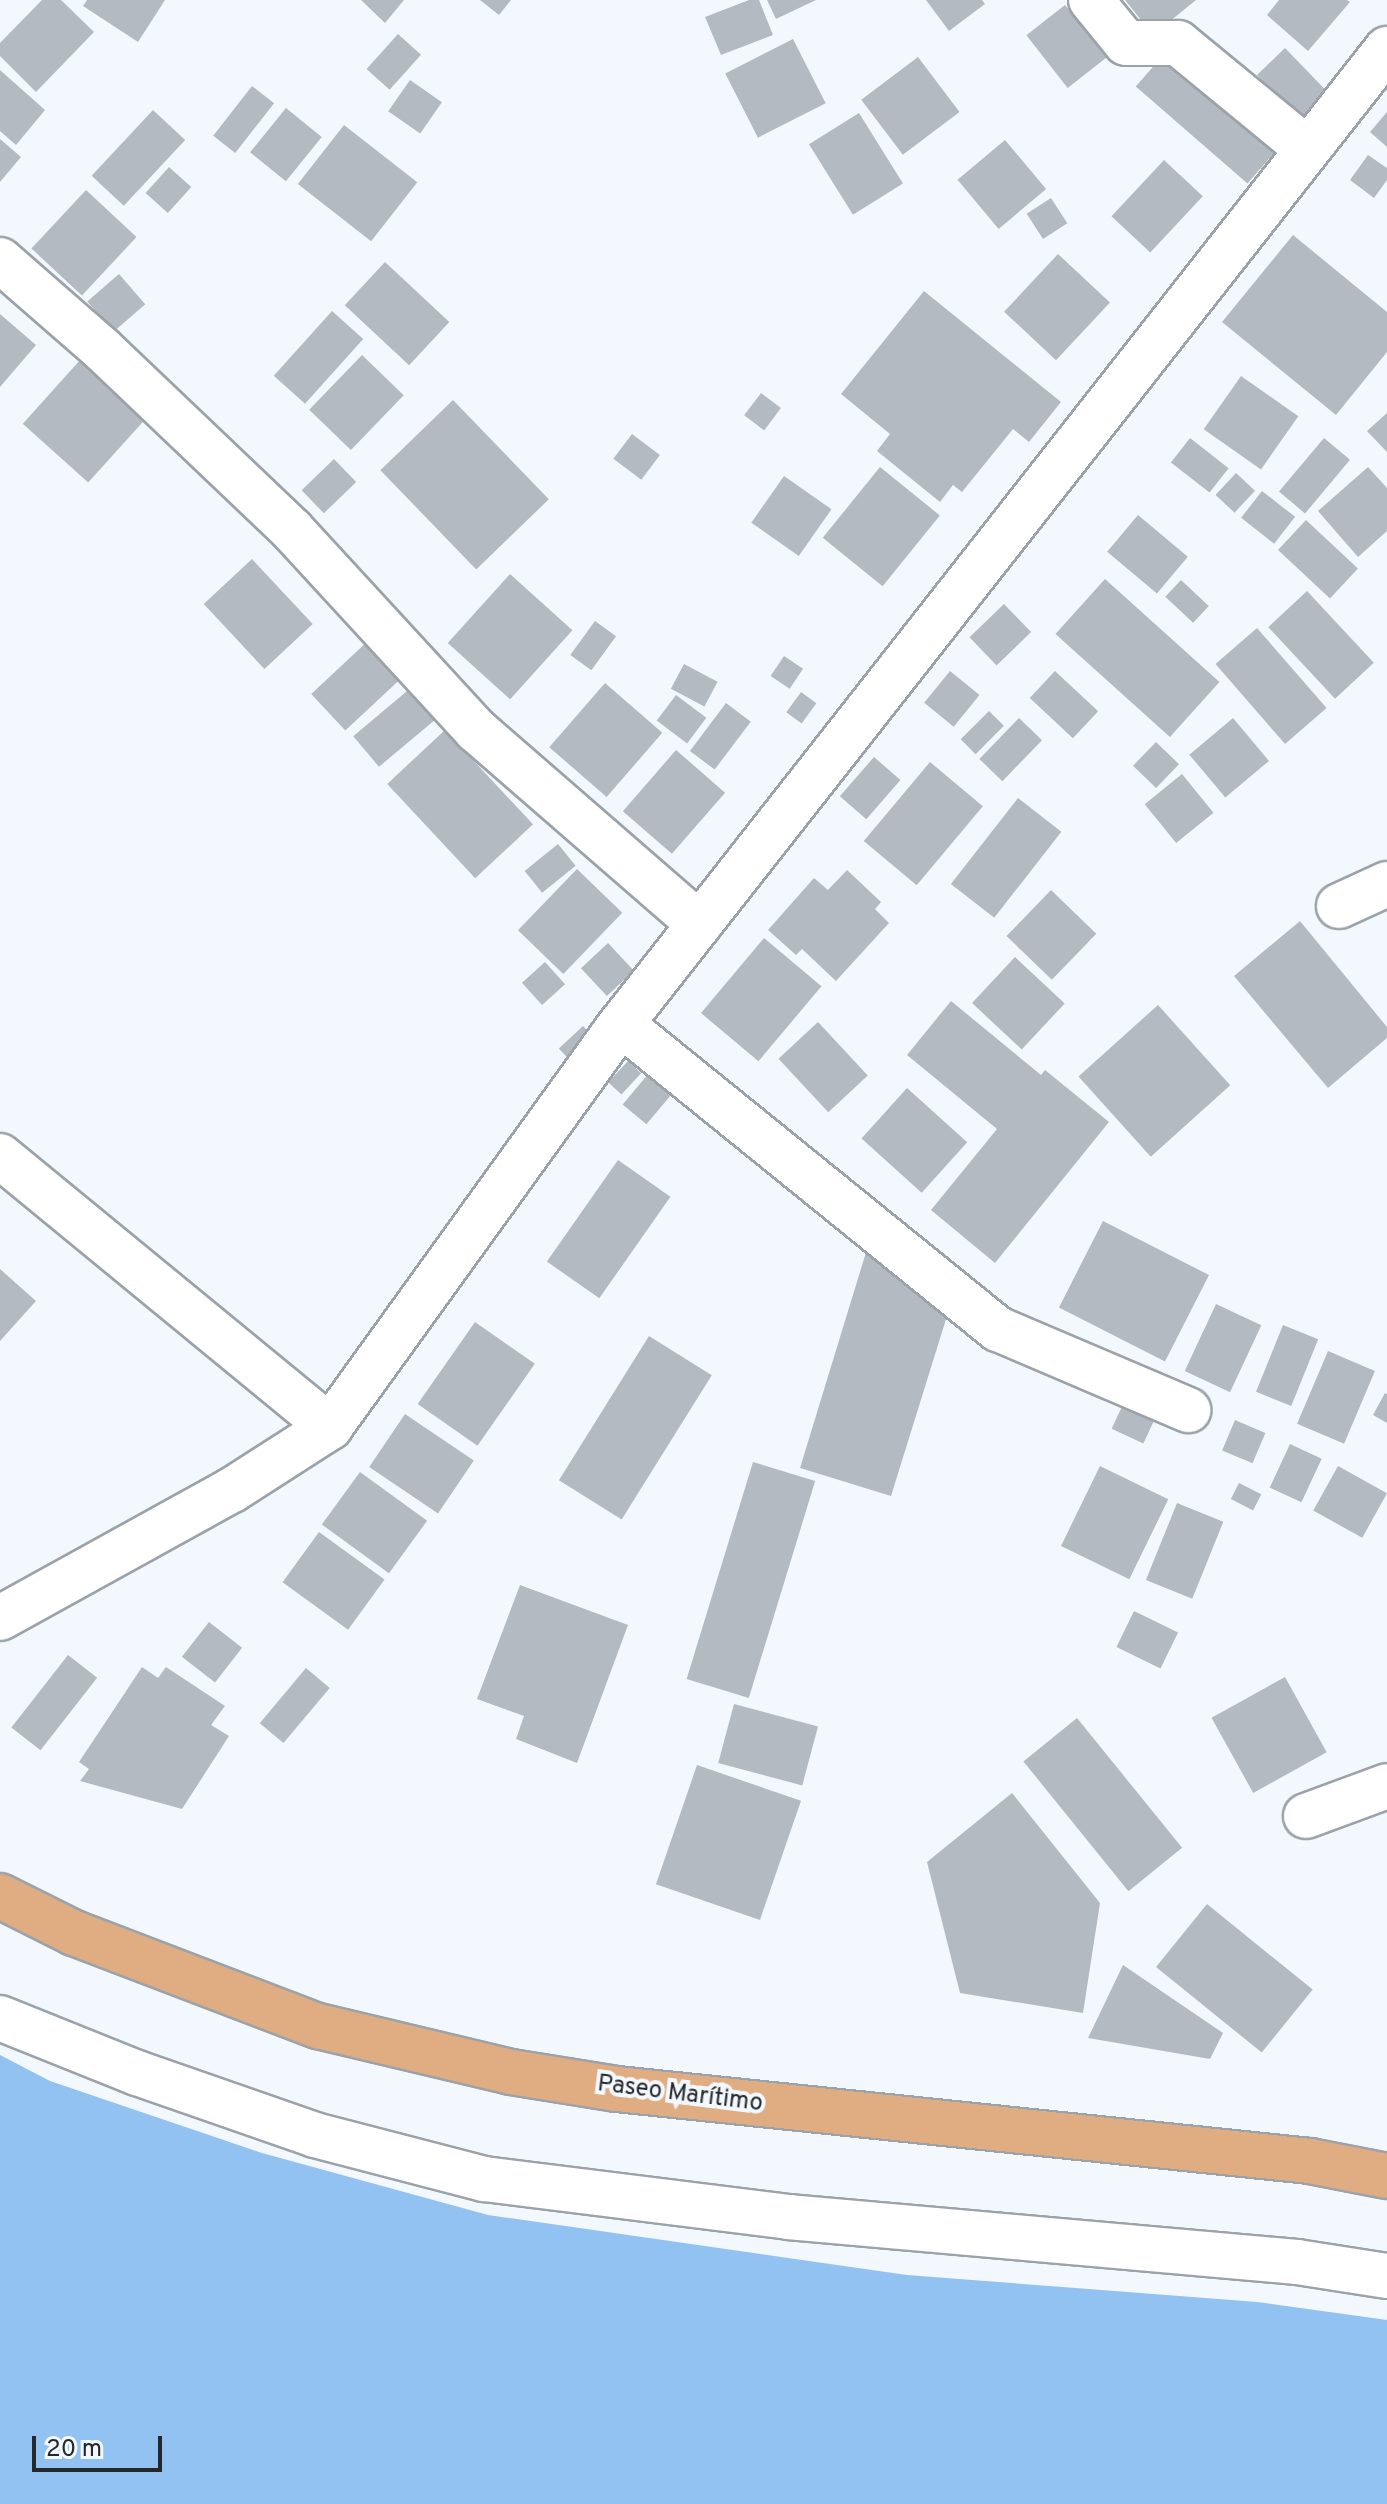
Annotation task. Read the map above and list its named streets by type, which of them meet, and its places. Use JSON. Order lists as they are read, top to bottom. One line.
{"streets":{"main road":["Paseo Marítimo"]},"scale_bar":"20 m"}
